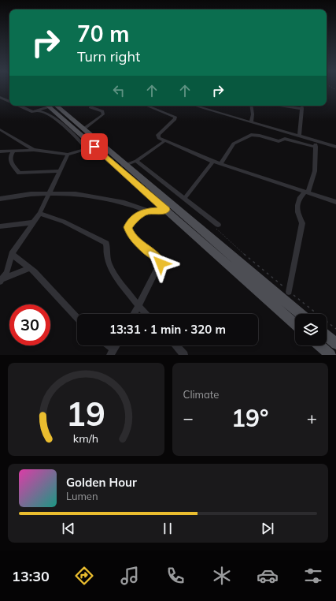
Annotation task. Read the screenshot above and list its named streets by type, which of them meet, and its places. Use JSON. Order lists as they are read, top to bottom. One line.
{"page":{"turn":["70 m","Turn right"],"limit":"30","trip":"13:31 · 1 min · 320 m","tile":"Climate","heat":["−","19°","+"],"song":["Golden Hour","Lumen"],"tabs":"13:30","gauge":["19","km/h"]}}
